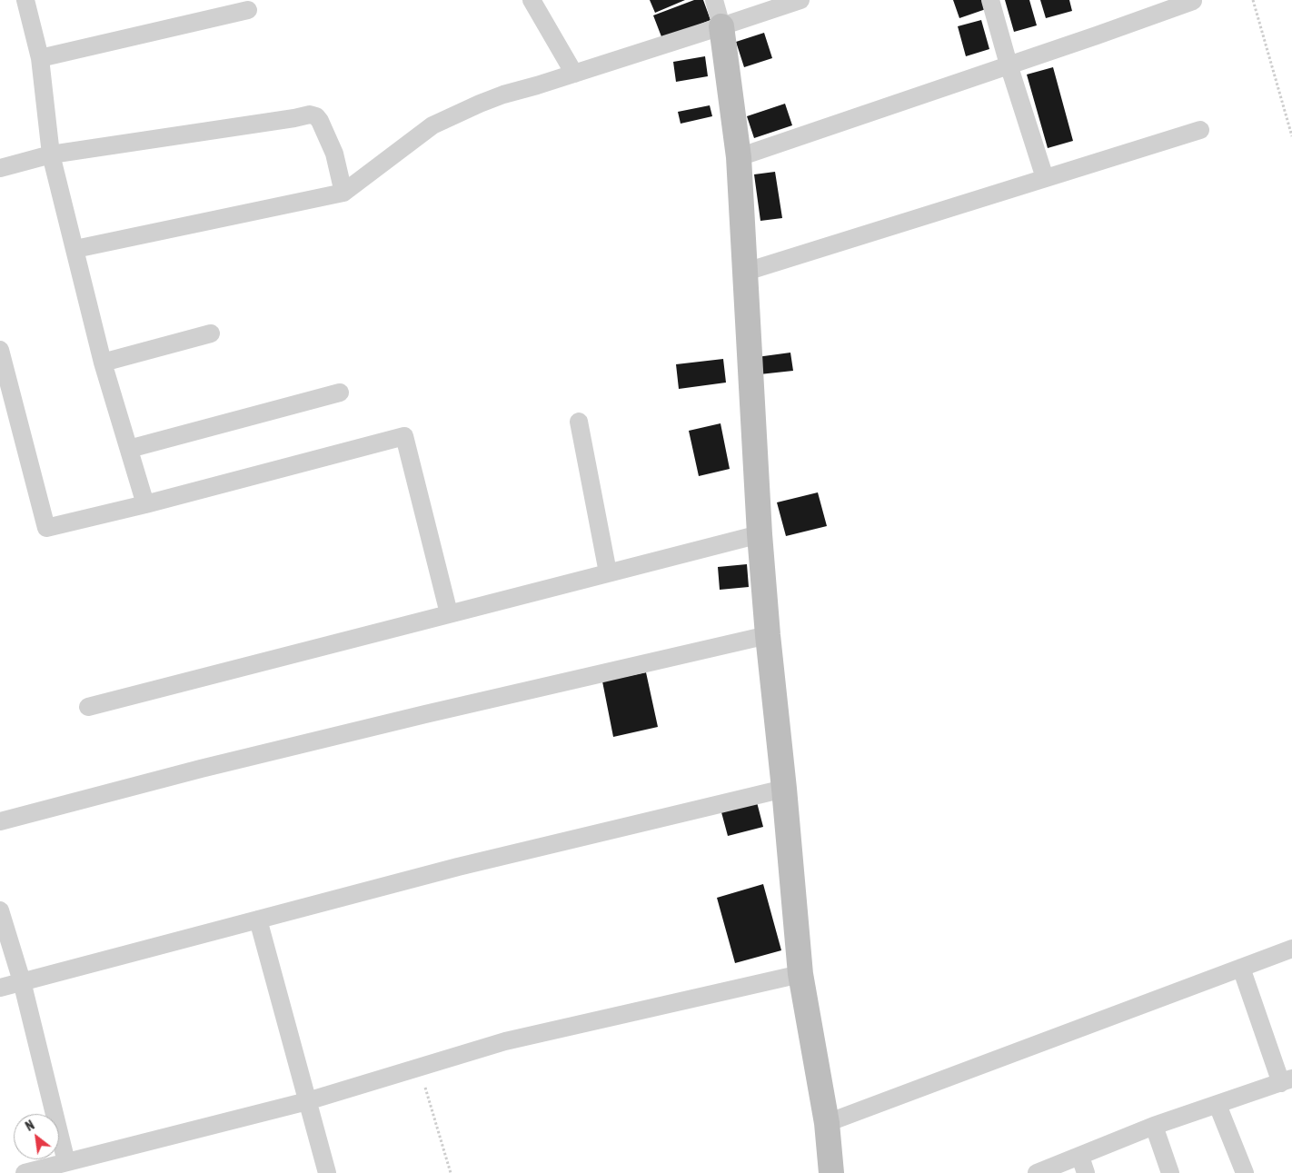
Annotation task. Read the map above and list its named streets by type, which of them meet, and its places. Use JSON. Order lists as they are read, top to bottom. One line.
{"north":"top left"}
